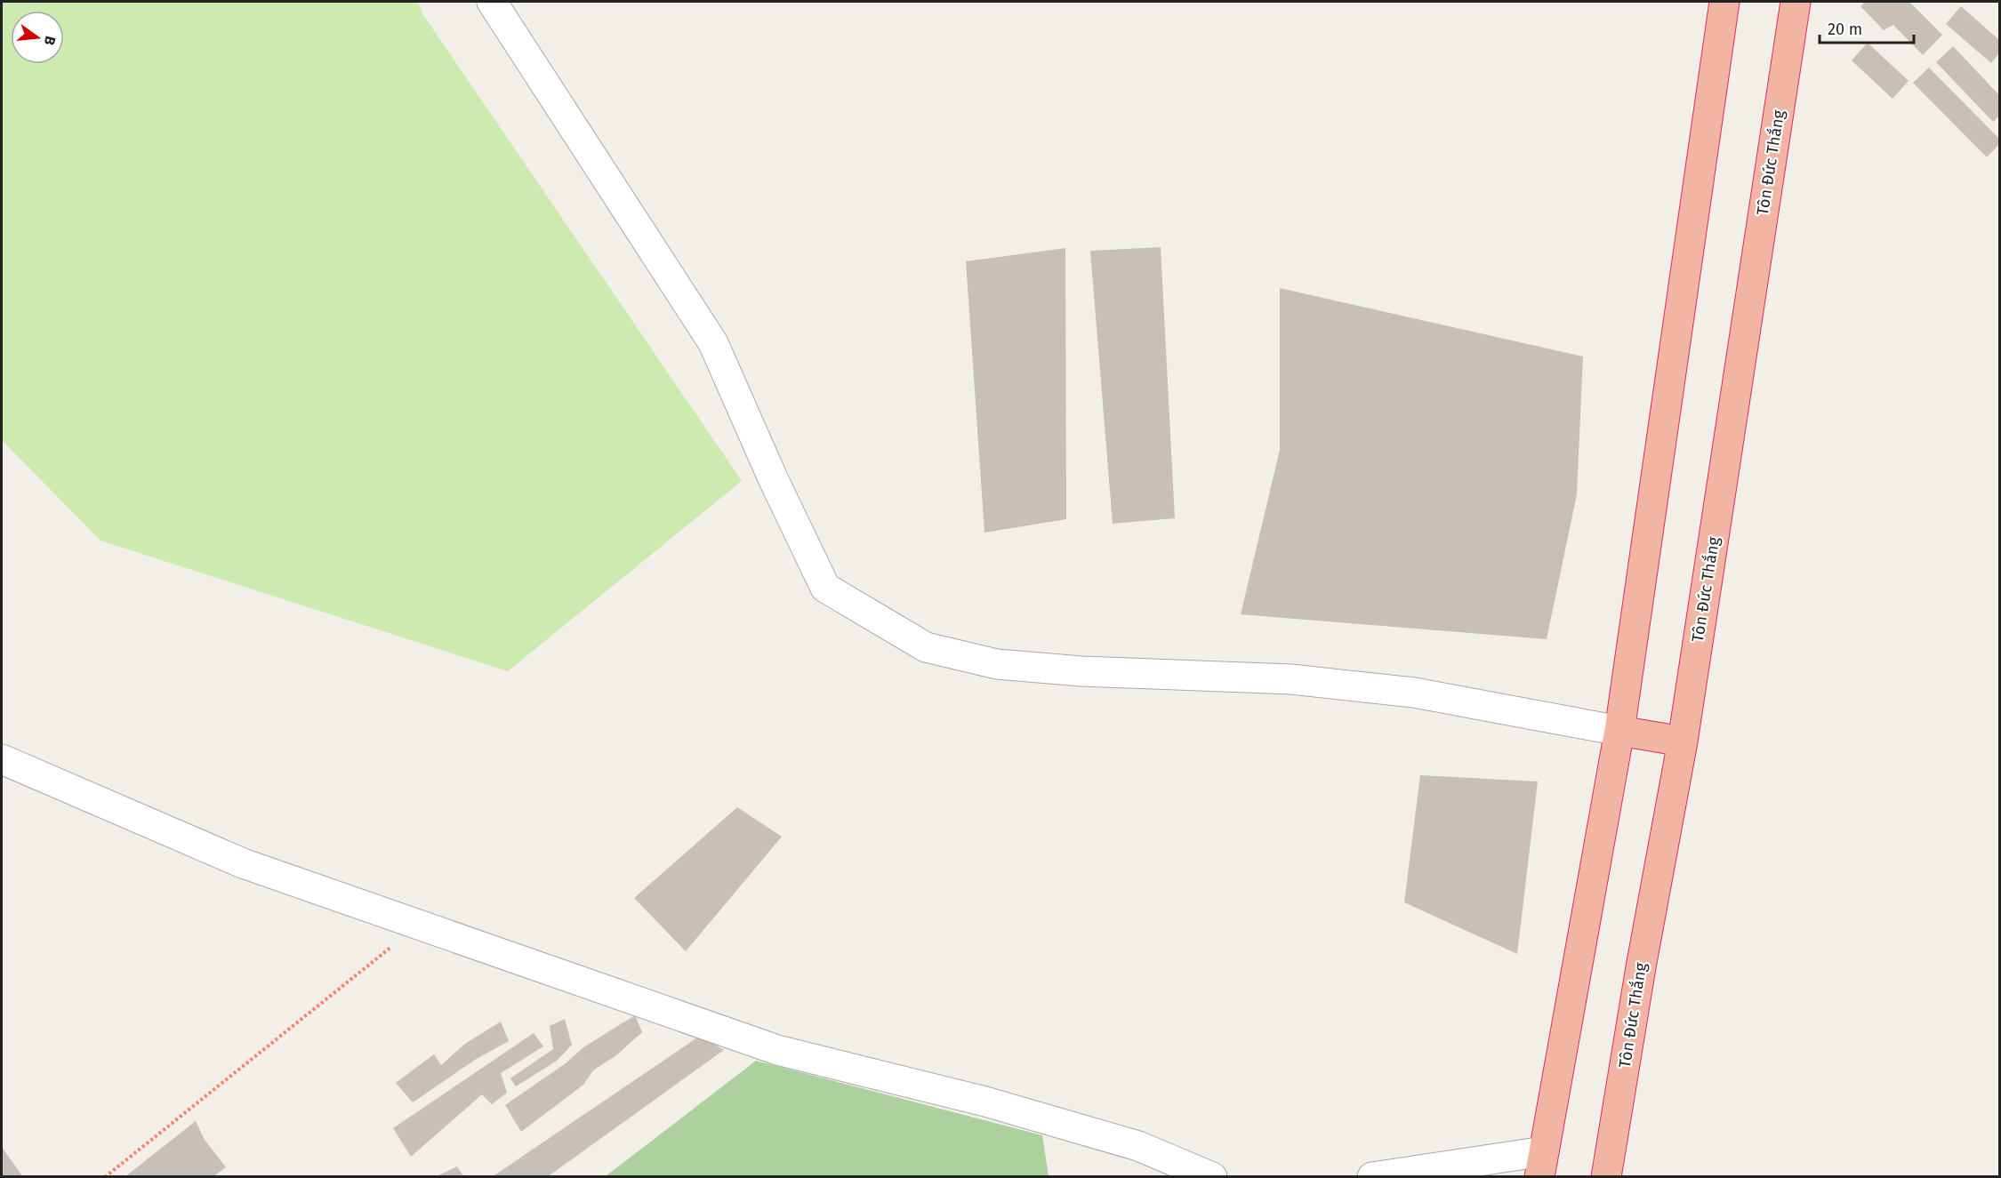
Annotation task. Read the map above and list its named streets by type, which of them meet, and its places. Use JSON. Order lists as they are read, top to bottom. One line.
{"streets":{"highway":["Tôn Đức Thắng"]},"scale_bar":"20 m","north":"right"}
